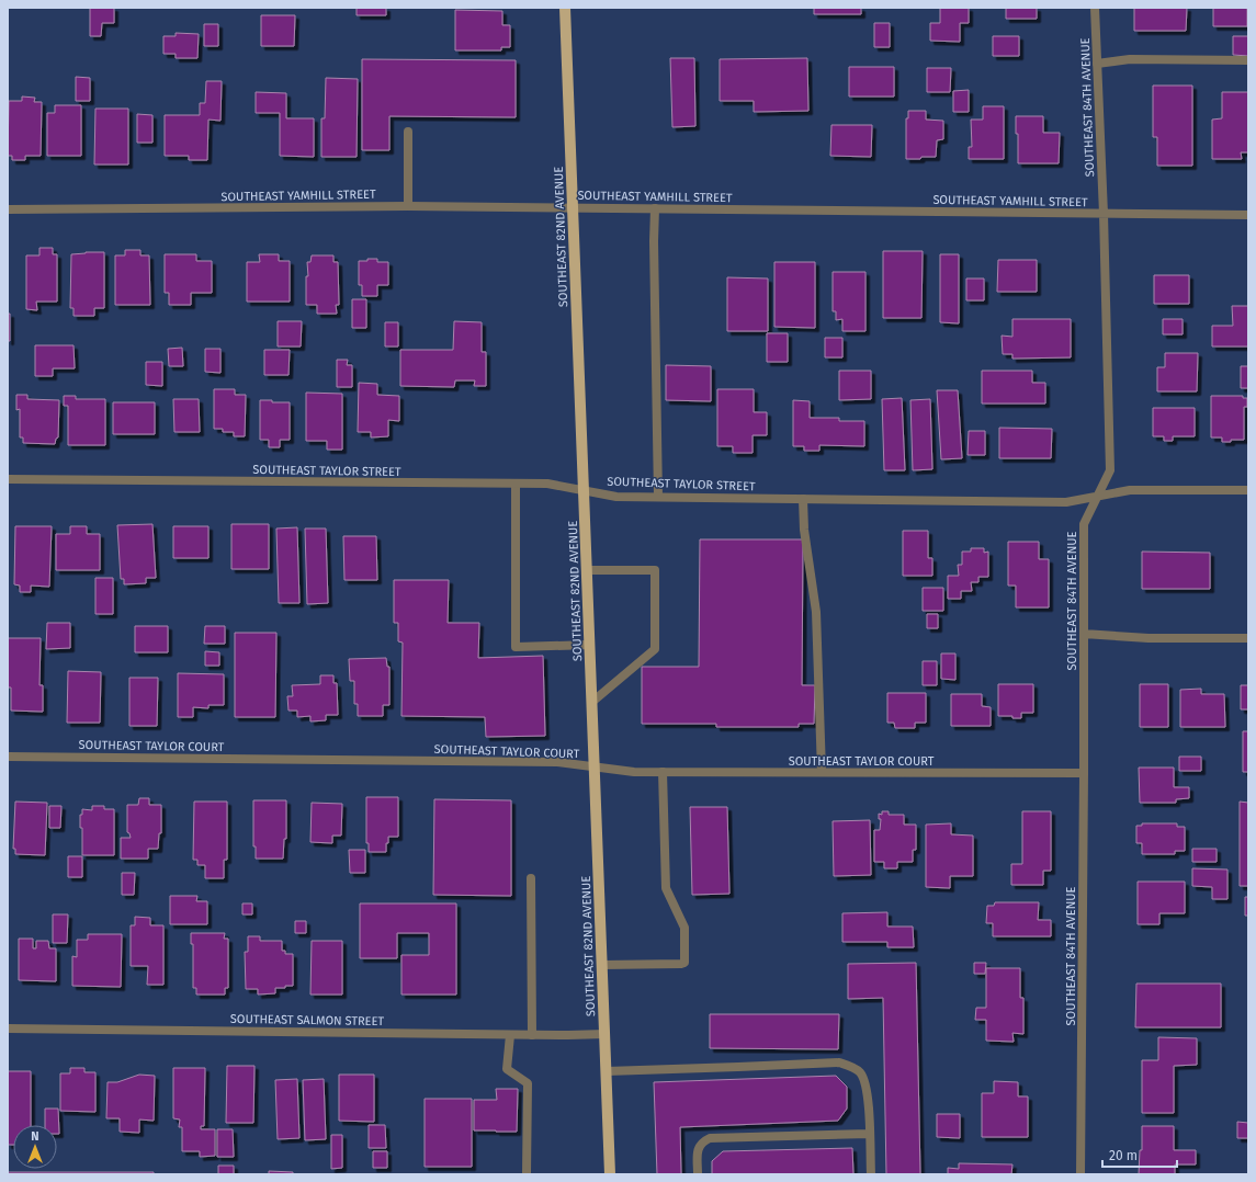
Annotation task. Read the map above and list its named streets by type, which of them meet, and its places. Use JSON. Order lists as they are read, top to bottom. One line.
{"streets":{"main road":["SOUTHEAST 82ND AVENUE"],"street":["SOUTHEAST 84TH AVENUE","SOUTHEAST YAMHILL STREET","SOUTHEAST TAYLOR STREET","SOUTHEAST TAYLOR COURT","SOUTHEAST SALMON STREET"]},"crossings":[["SOUTHEAST 84TH AVENUE","SOUTHEAST YAMHILL STREET"],["SOUTHEAST 84TH AVENUE","SOUTHEAST TAYLOR STREET"],["SOUTHEAST 84TH AVENUE","SOUTHEAST TAYLOR COURT"],["SOUTHEAST YAMHILL STREET","SOUTHEAST 82ND AVENUE"],["SOUTHEAST 82ND AVENUE","SOUTHEAST TAYLOR STREET"],["SOUTHEAST 82ND AVENUE","SOUTHEAST TAYLOR COURT"],["SOUTHEAST 82ND AVENUE","SOUTHEAST SALMON STREET"]],"scale_bar":"20 m","north":"top"}
